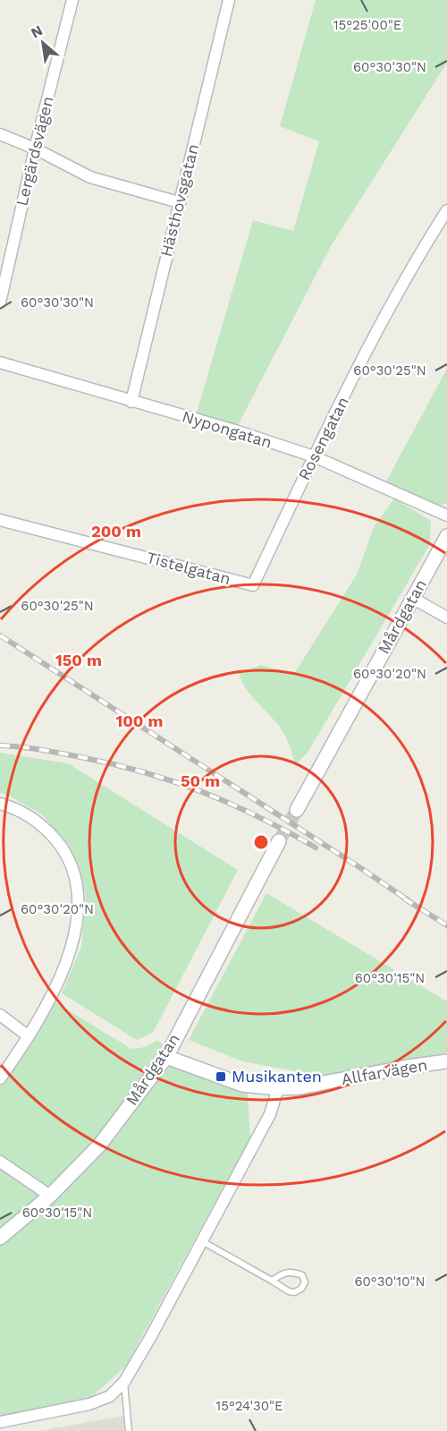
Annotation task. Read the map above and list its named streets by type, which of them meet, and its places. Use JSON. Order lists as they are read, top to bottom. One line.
{"streets":{"street":["Lergärdsvägen","Hästhovsgatan","Nypongatan","Rosengatan","Tistelgatan","Mårdgatan","Allfarvägen"]},"crossings":[["Hästhovsgatan","Nypongatan"],["Nypongatan","Rosengatan"],["Rosengatan","Tistelgatan"],["Mårdgatan","Allfarvägen"]],"places":{"transit":["Musikanten"]},"north":"top left","coordinates":["15°25'00\"E","60°30'30\"N","60°30'25\"N","60°30'20\"N","60°30'15\"N","60°30'10\"N","15°24'30\"E"],"rings":["200 m","150 m","100 m","50 m"]}
